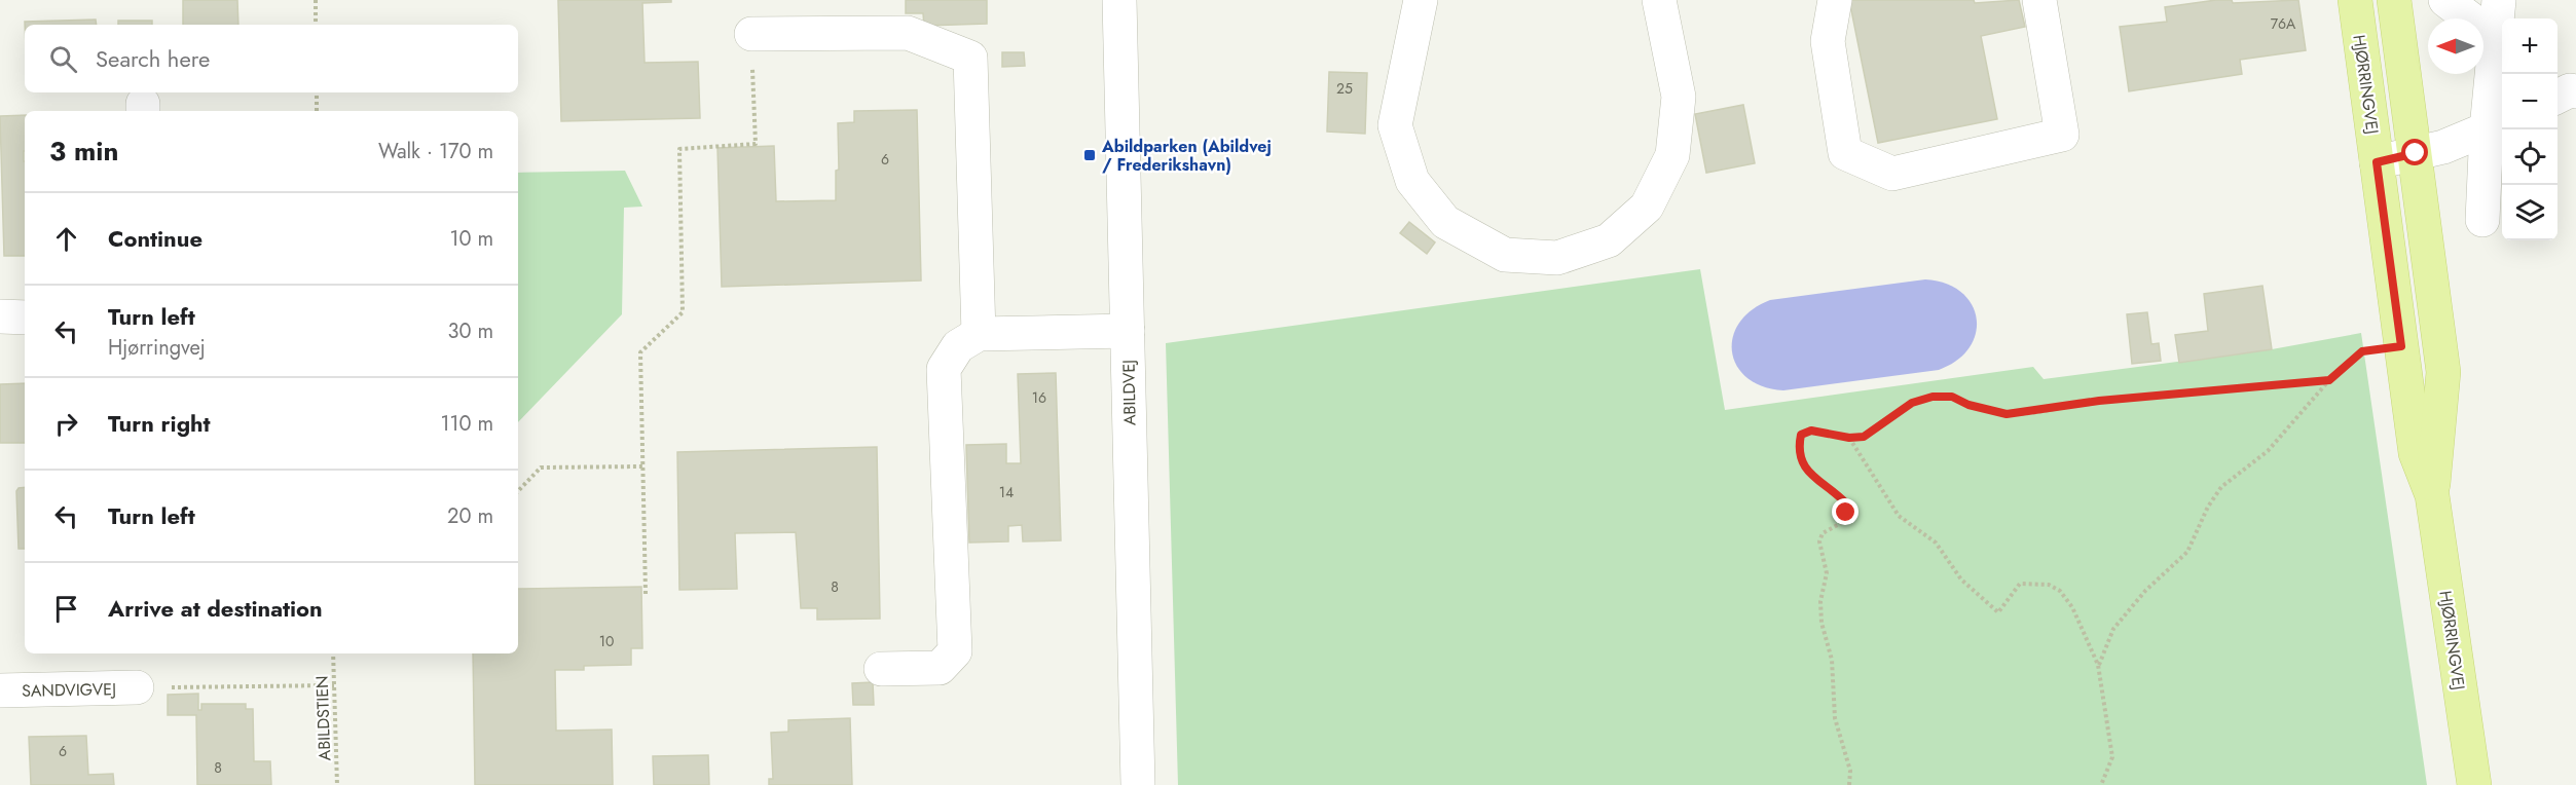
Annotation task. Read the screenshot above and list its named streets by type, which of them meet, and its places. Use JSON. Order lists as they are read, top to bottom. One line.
{"streets":{"main road":["HJØRRINGVEJ"],"street":["ABILDVEJ","SANDVIGVEJ"],"path":["ABILDSTIEN"]},"places":{"transit":["Abildparken (Abildvej / Frederikshavn)"]},"house_numbers":["76A","25","6","16","14","8","10","6","8"],"north":"left","page":{"map_buttons":["+","−"],"search":"Search here","heading":["3 min","Walk · 170 m"],"list":[["Continue","10 m"],["Turn left","Hjørringvej","30 m"],["Turn right","110 m"],["Turn left","20 m"],"Arrive at destination"]}}
